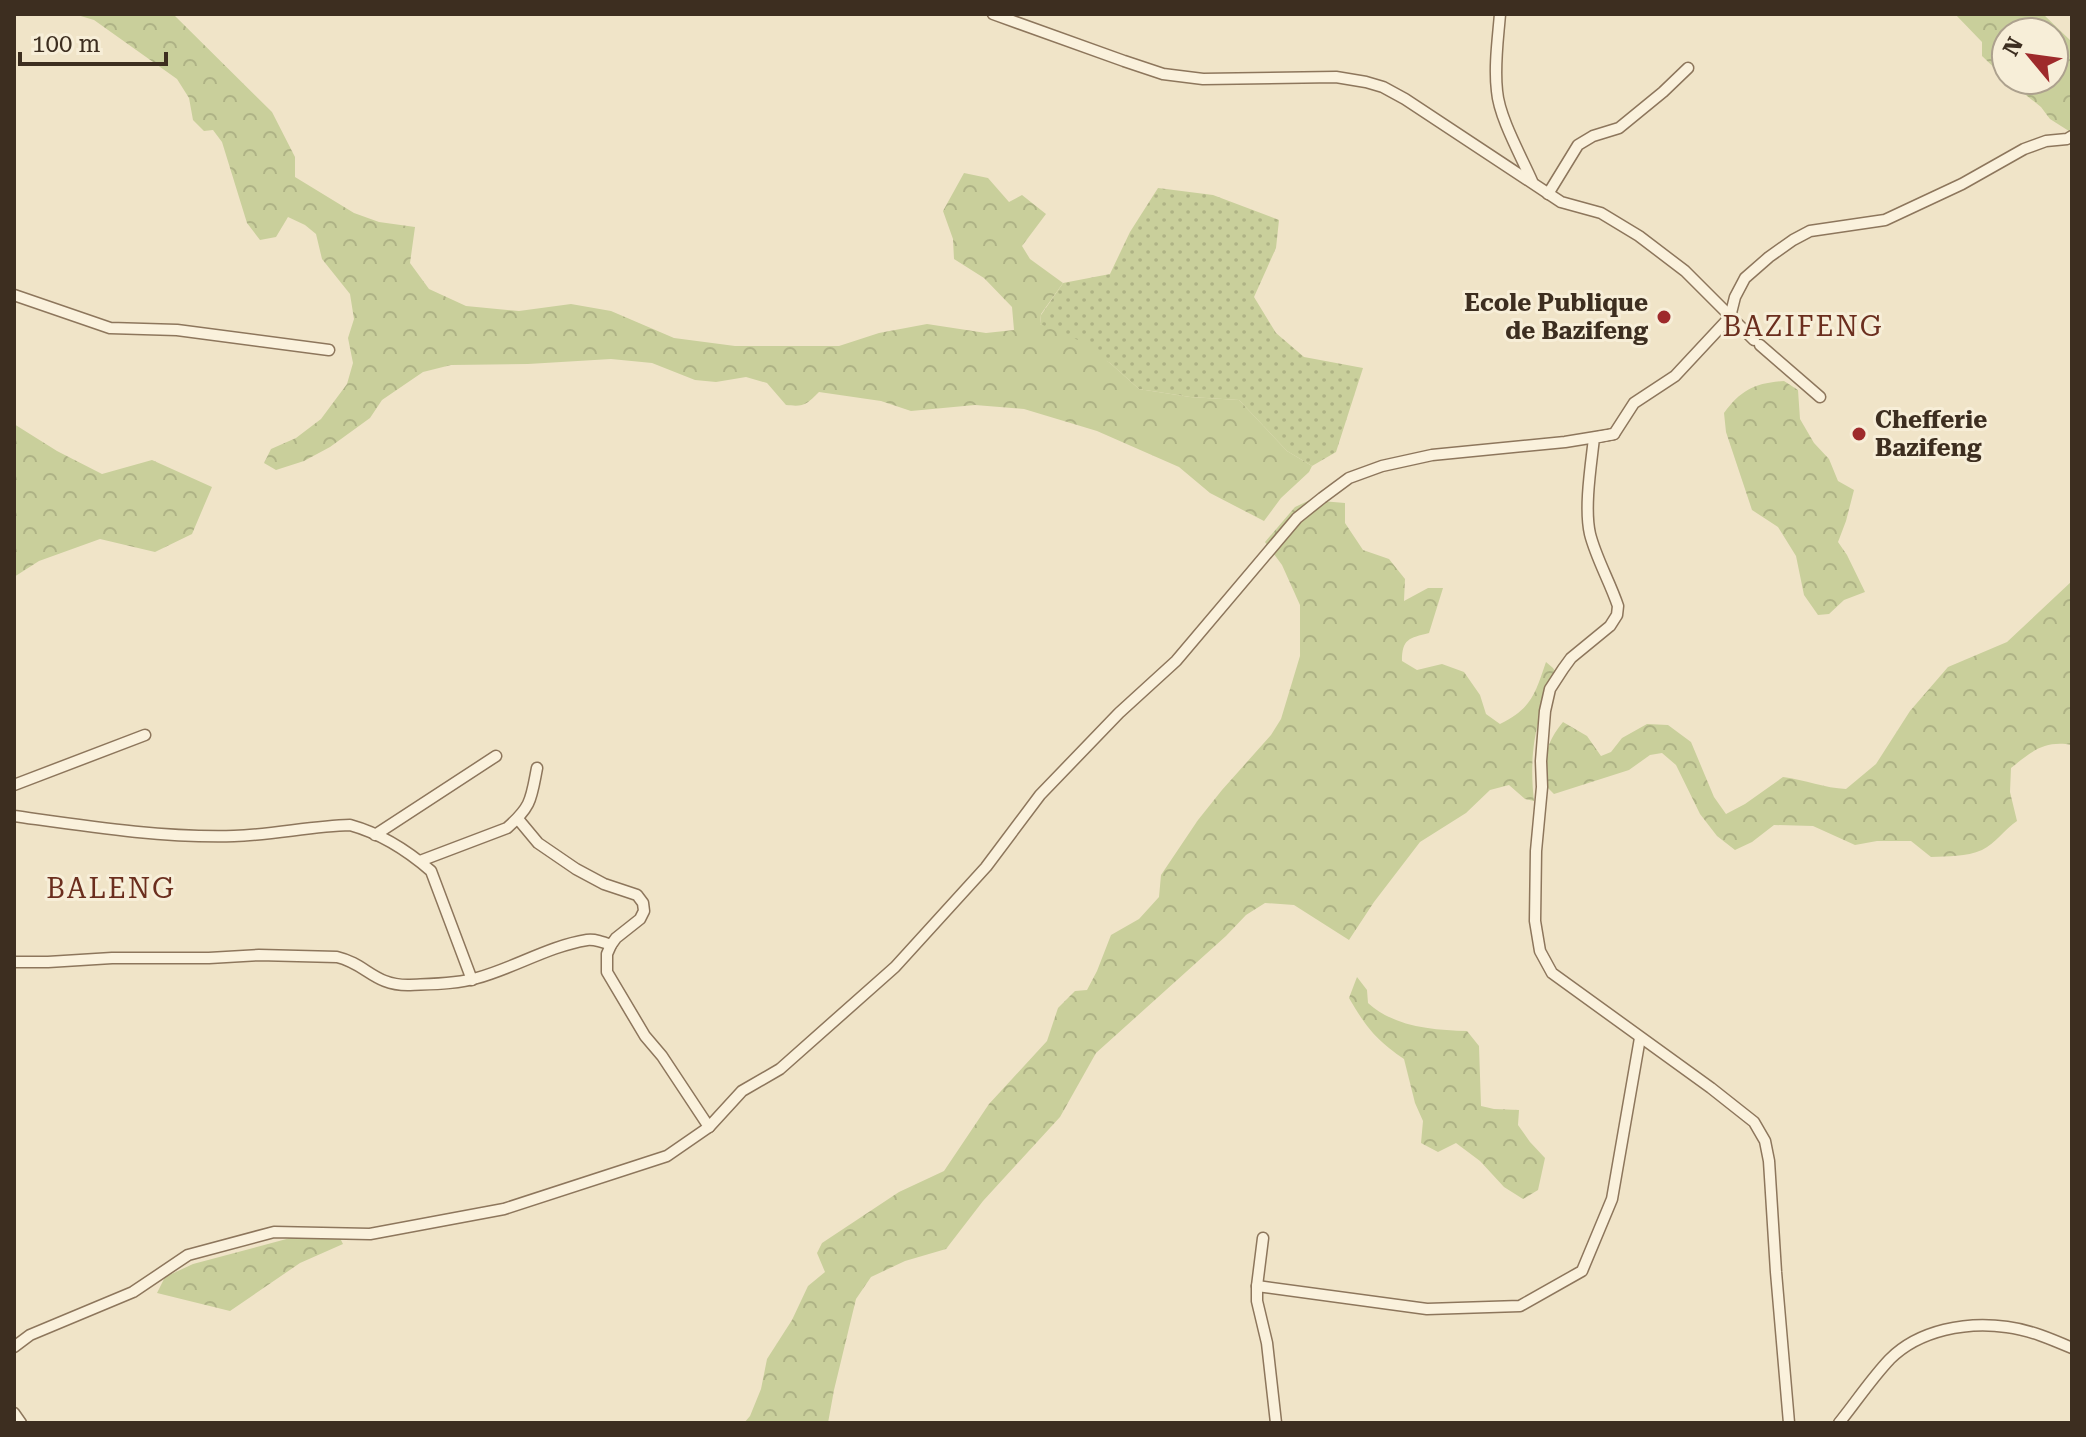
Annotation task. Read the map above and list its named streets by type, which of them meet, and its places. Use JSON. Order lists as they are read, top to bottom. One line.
{"districts":["BAZIFENG","BALENG"],"places":["Ecole Publique de Bazifeng","Chefferie Bazifeng"],"scale_bar":"100 m","north":"top left"}
